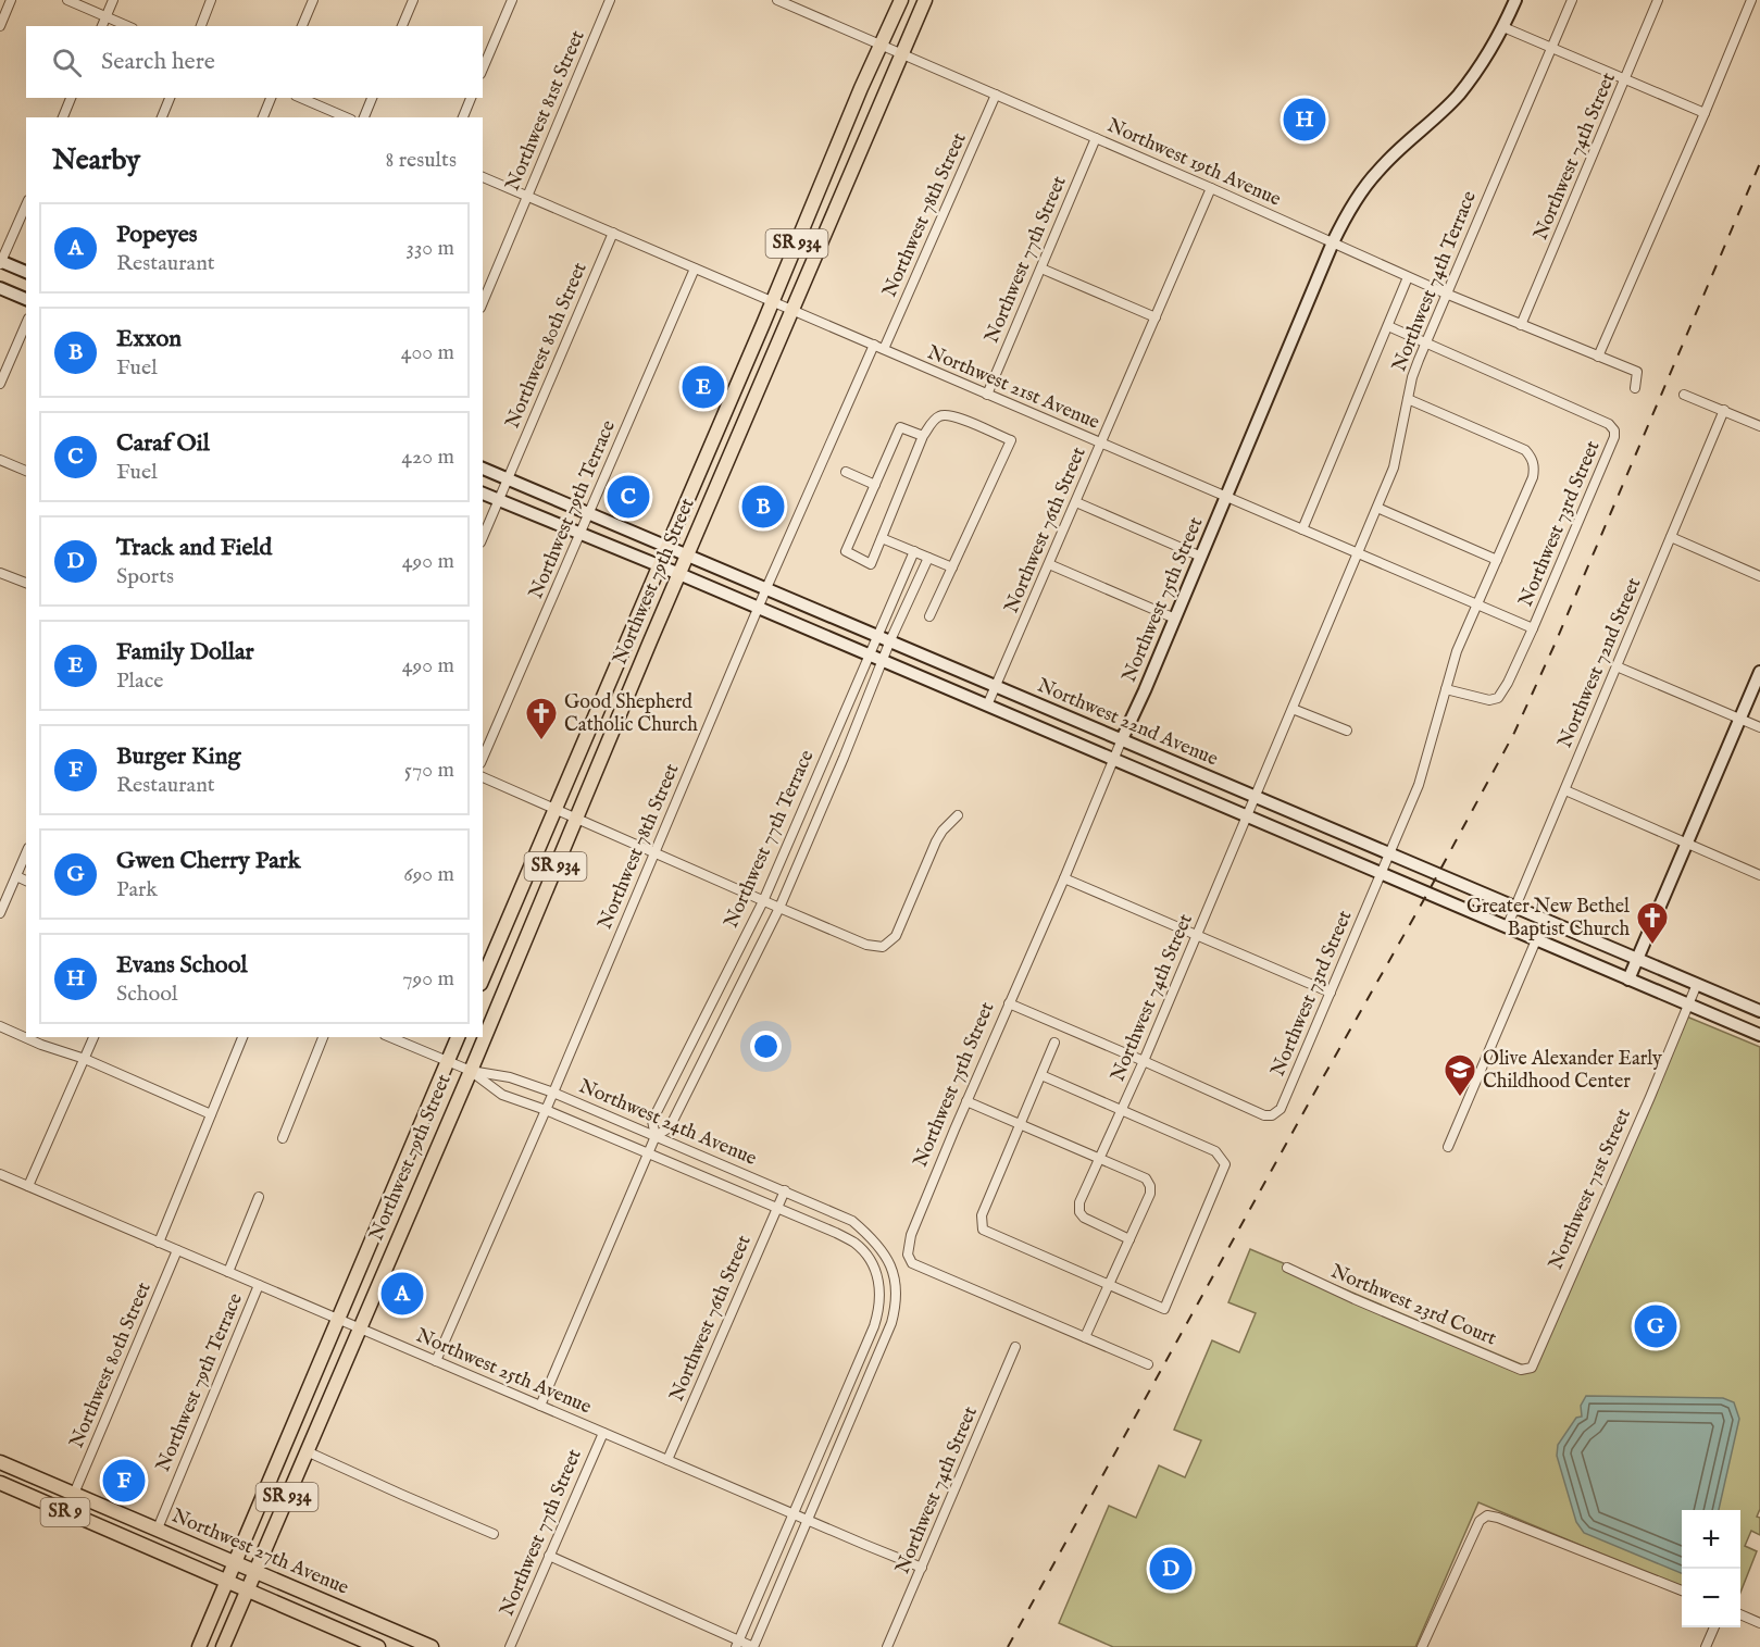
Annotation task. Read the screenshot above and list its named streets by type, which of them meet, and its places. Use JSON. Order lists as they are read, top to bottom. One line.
{"streets":{"main road":["SR 934","Northwest 79th Street","Northwest 75th Street","Northwest 22nd Avenue","SR 9","Northwest 27th Avenue"],"street":["Northwest 81st Street","Northwest 74th Street","Northwest 19th Avenue","Northwest 78th Street","Northwest 77th Street","Northwest 74th Terrace","Northwest 80th Street","Northwest 21st Avenue","Northwest 79th Terrace","Northwest 73rd Street","Northwest 76th Street","Northwest 72nd Street","Northwest 77th Terrace","Northwest 24th Avenue","Northwest 71st Street","Northwest 23rd Court","Northwest 25th Avenue"]},"crossings":[["Northwest 81st Street","Northwest 21st Avenue"],["Northwest 74th Street","Northwest 19th Avenue"],["Northwest 74th Street","Northwest 74th Terrace"],["Northwest 74th Street","Northwest 73rd Street"],["Northwest 74th Street","Northwest 22nd Avenue"],["Northwest 74th Street","Northwest 25th Avenue"],["Northwest 19th Avenue","Northwest 78th Street"],["Northwest 19th Avenue","Northwest 77th Street"],["Northwest 19th Avenue","Northwest 74th Terrace"],["Northwest 19th Avenue","Northwest 76th Street"],["Northwest 19th Avenue","Northwest 79th Street"],["Northwest 19th Avenue","Northwest 75th Street"],["Northwest 78th Street","Northwest 21st Avenue"],["Northwest 78th Street","Northwest 22nd Avenue"],["Northwest 78th Street","Northwest 24th Avenue"],["Northwest 78th Street","Northwest 25th Avenue"],["Northwest 77th Street","Northwest 21st Avenue"],["Northwest 77th Street","Northwest 25th Avenue"],["Northwest 74th Terrace","Northwest 21st Avenue"],["Northwest 74th Terrace","Northwest 73rd Street"],["Northwest 74th Terrace","Northwest 22nd Avenue"],["Northwest 80th Street","Northwest 21st Avenue"],["Northwest 80th Street","Northwest 22nd Avenue"],["Northwest 80th Street","Northwest 25th Avenue"],["Northwest 80th Street","Northwest 27th Avenue"],["Northwest 21st Avenue","Northwest 79th Terrace"],["Northwest 21st Avenue","Northwest 73rd Street"],["Northwest 21st Avenue","Northwest 76th Street"],["Northwest 21st Avenue","Northwest 79th Street"],["Northwest 21st Avenue","Northwest 75th Street"],["Northwest 79th Terrace","Northwest 22nd Avenue"],["Northwest 79th Terrace","Northwest 25th Avenue"],["Northwest 79th Terrace","Northwest 27th Avenue"],["Northwest 73rd Street","Northwest 22nd Avenue"],["Northwest 76th Street","Northwest 22nd Avenue"],["Northwest 76th Street","Northwest 24th Avenue"],["Northwest 76th Street","Northwest 25th Avenue"],["Northwest 79th Street","Northwest 22nd Avenue"],["Northwest 79th Street","Northwest 24th Avenue"],["Northwest 79th Street","Northwest 25th Avenue"],["Northwest 79th Street","Northwest 27th Avenue"],["Northwest 75th Street","Northwest 22nd Avenue"],["Northwest 72nd Street","Northwest 22nd Avenue"],["Northwest 22nd Avenue","Northwest 77th Terrace"],["Northwest 22nd Avenue","Northwest 71st Street"],["Northwest 77th Terrace","Northwest 24th Avenue"],["Northwest 77th Terrace","Northwest 25th Avenue"],["Northwest 71st Street","Northwest 23rd Court"]],"places":{"church":["Good Shepherd Catholic Church","Greater New Bethel Baptist Church"],"school or university":["Olive Alexander Early Childhood Center"]},"page":{"search":"Search here","pins":["H","E","C","B","A","G","F","D"],"heading":["Nearby","8 results"],"list":[{"mark":"A","name":"Popeyes","note":"Restaurant","value":"330 m"},{"mark":"B","name":"Exxon","note":"Fuel","value":"400 m"},{"mark":"C","name":"Caraf Oil","note":"Fuel","value":"420 m"},{"mark":"D","name":"Track and Field","note":"Sports","value":"490 m"},{"mark":"E","name":"Family Dollar","note":"Place","value":"490 m"},{"mark":"F","name":"Burger King","note":"Restaurant","value":"570 m"},{"mark":"G","name":"Gwen Cherry Park","note":"Park","value":"690 m"},{"mark":"H","name":"Evans School","note":"School","value":"790 m"}],"map_buttons":["+","−"]}}
